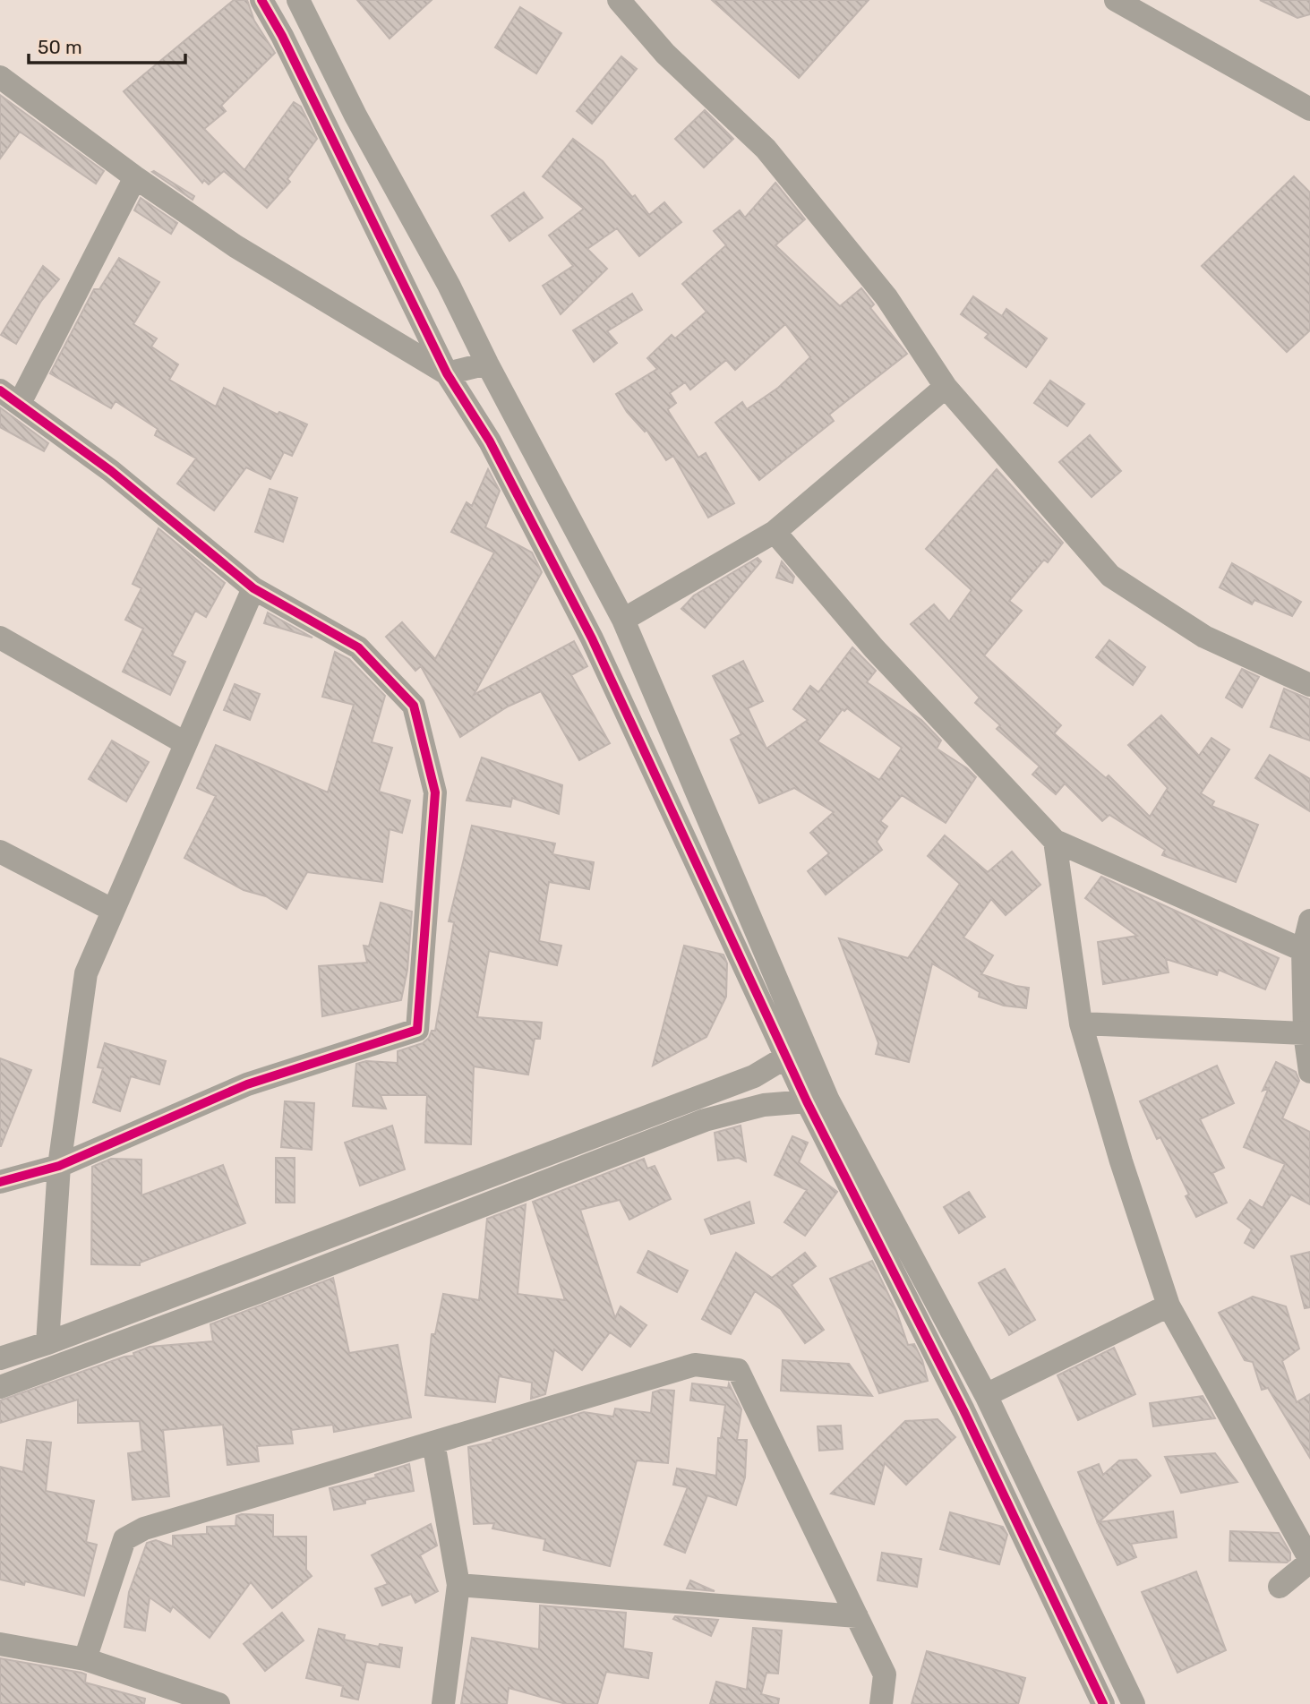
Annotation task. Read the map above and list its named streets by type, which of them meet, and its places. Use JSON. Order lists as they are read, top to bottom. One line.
{"scale_bar":"50 m"}
